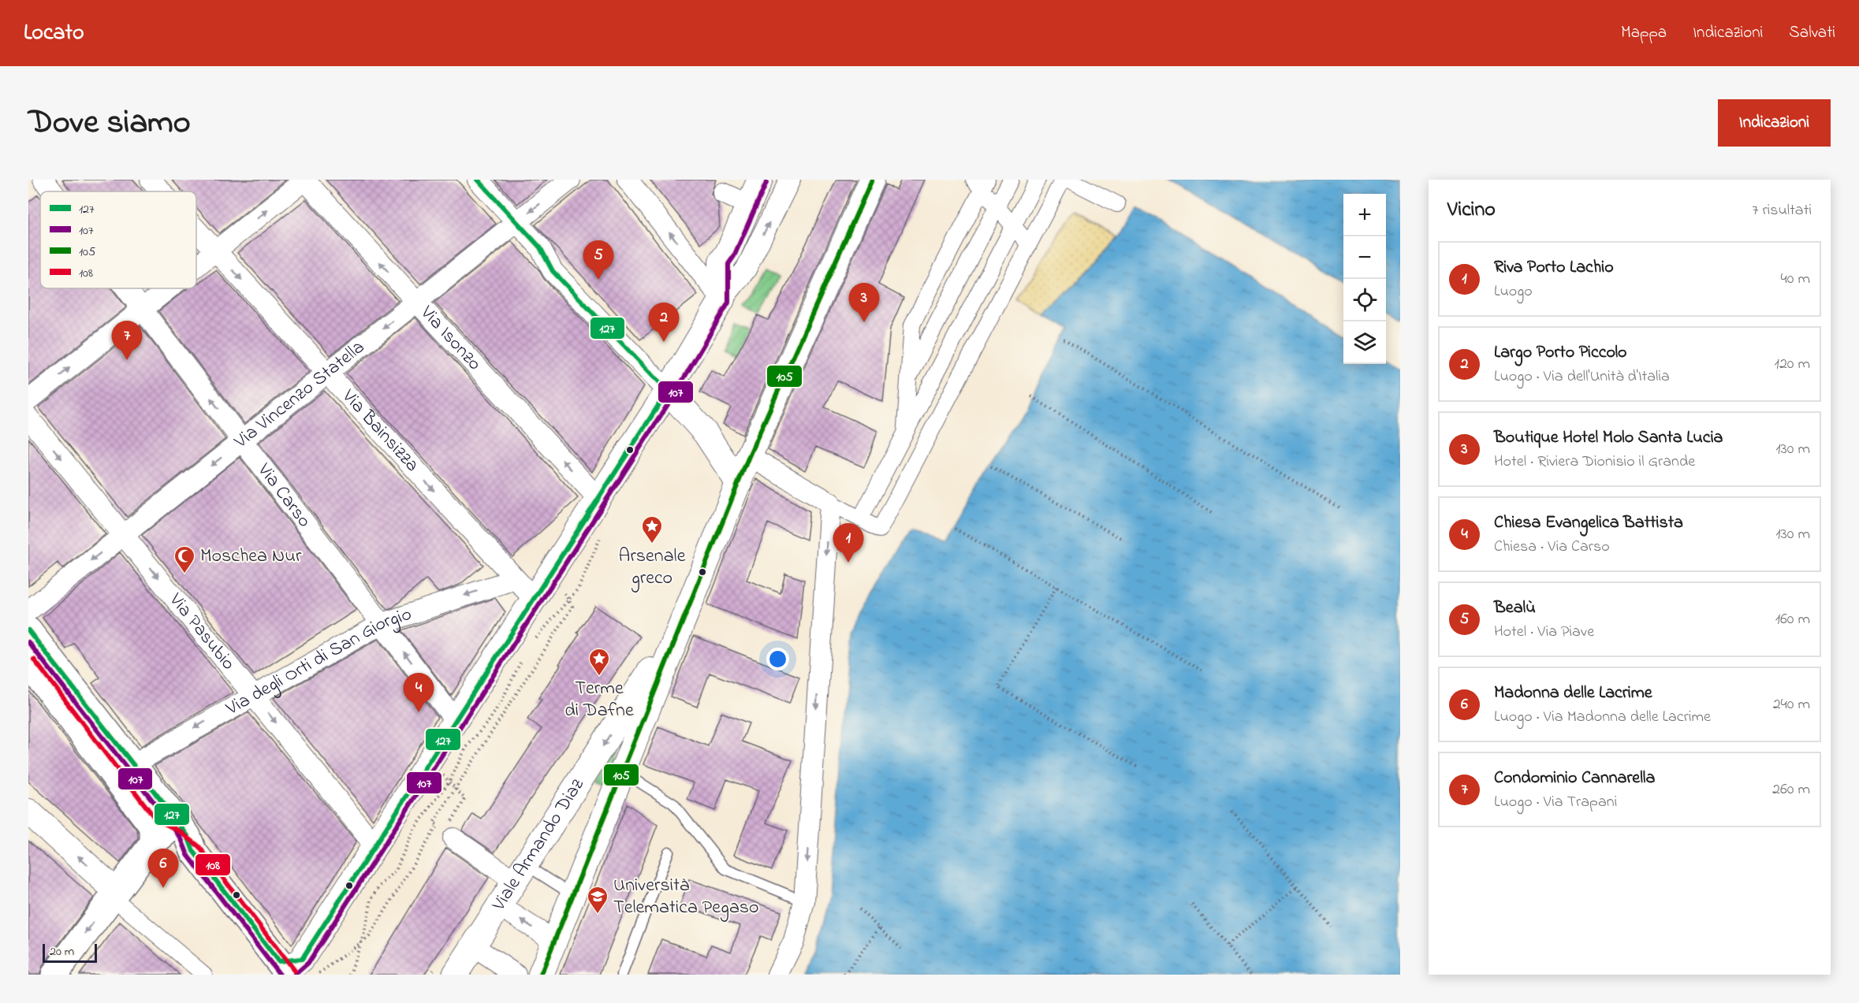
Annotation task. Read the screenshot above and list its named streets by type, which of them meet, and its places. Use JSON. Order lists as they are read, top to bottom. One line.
{"streets":{"street":["Via Isonzo","Via Vincenzo Statella","Via Bainsizza","Via Carso","Via Pasubio","Via degli Orti di San Giorgio","Viale Armando Diaz"]},"crossings":[["Via Isonzo","Via Vincenzo Statella"],["Via Vincenzo Statella","Via Bainsizza"],["Via Vincenzo Statella","Via Carso"],["Via Vincenzo Statella","Via Pasubio"],["Via Bainsizza","Via degli Orti di San Giorgio"],["Via Carso","Via degli Orti di San Giorgio"],["Via Pasubio","Via degli Orti di San Giorgio"]],"one_way":["Via Bainsizza","Via Carso","Via Pasubio","Via degli Orti di San Giorgio"],"places":{"place":["Arsenale greco","Terme di Dafne"],"mosque":["Moschea Nur"],"school or university":["Università Telematica Pegaso"]},"lines":["transit line 127","transit line 105","transit line 107","transit line 108"],"legend":["127","107","105","108"],"scale_bar":"20 m","page":{"header":"Locato","nav":["Mappa","Indicazioni","Salvati"],"title":"Dove siamo","buttons":"Indicazioni","heading":["Vicino","7 risultati"],"map_buttons":["+","−"],"pins":["5","3","2","7","1","4","6"],"list":[{"mark":"1","name":"Riva Porto Lachio","note":"Luogo","value":"40 m"},{"mark":"2","name":"Largo Porto Piccolo","note":"Luogo · Via dell'Unità d'Italia","value":"120 m"},{"mark":"3","name":"Boutique Hotel Molo Santa Lucia","note":"Hotel · Riviera Dionisio il Grande","value":"130 m"},{"mark":"4","name":"Chiesa Evangelica Battista","note":"Chiesa · Via Carso","value":"130 m"},{"mark":"5","name":"Bealù","note":"Hotel · Via Piave","value":"160 m"},{"mark":"6","name":"Madonna delle Lacrime","note":"Luogo · Via Madonna delle Lacrime","value":"240 m"},{"mark":"7","name":"Condominio Cannarella","note":"Luogo · Via Trapani","value":"260 m"}],"scale":"20 m"}}
